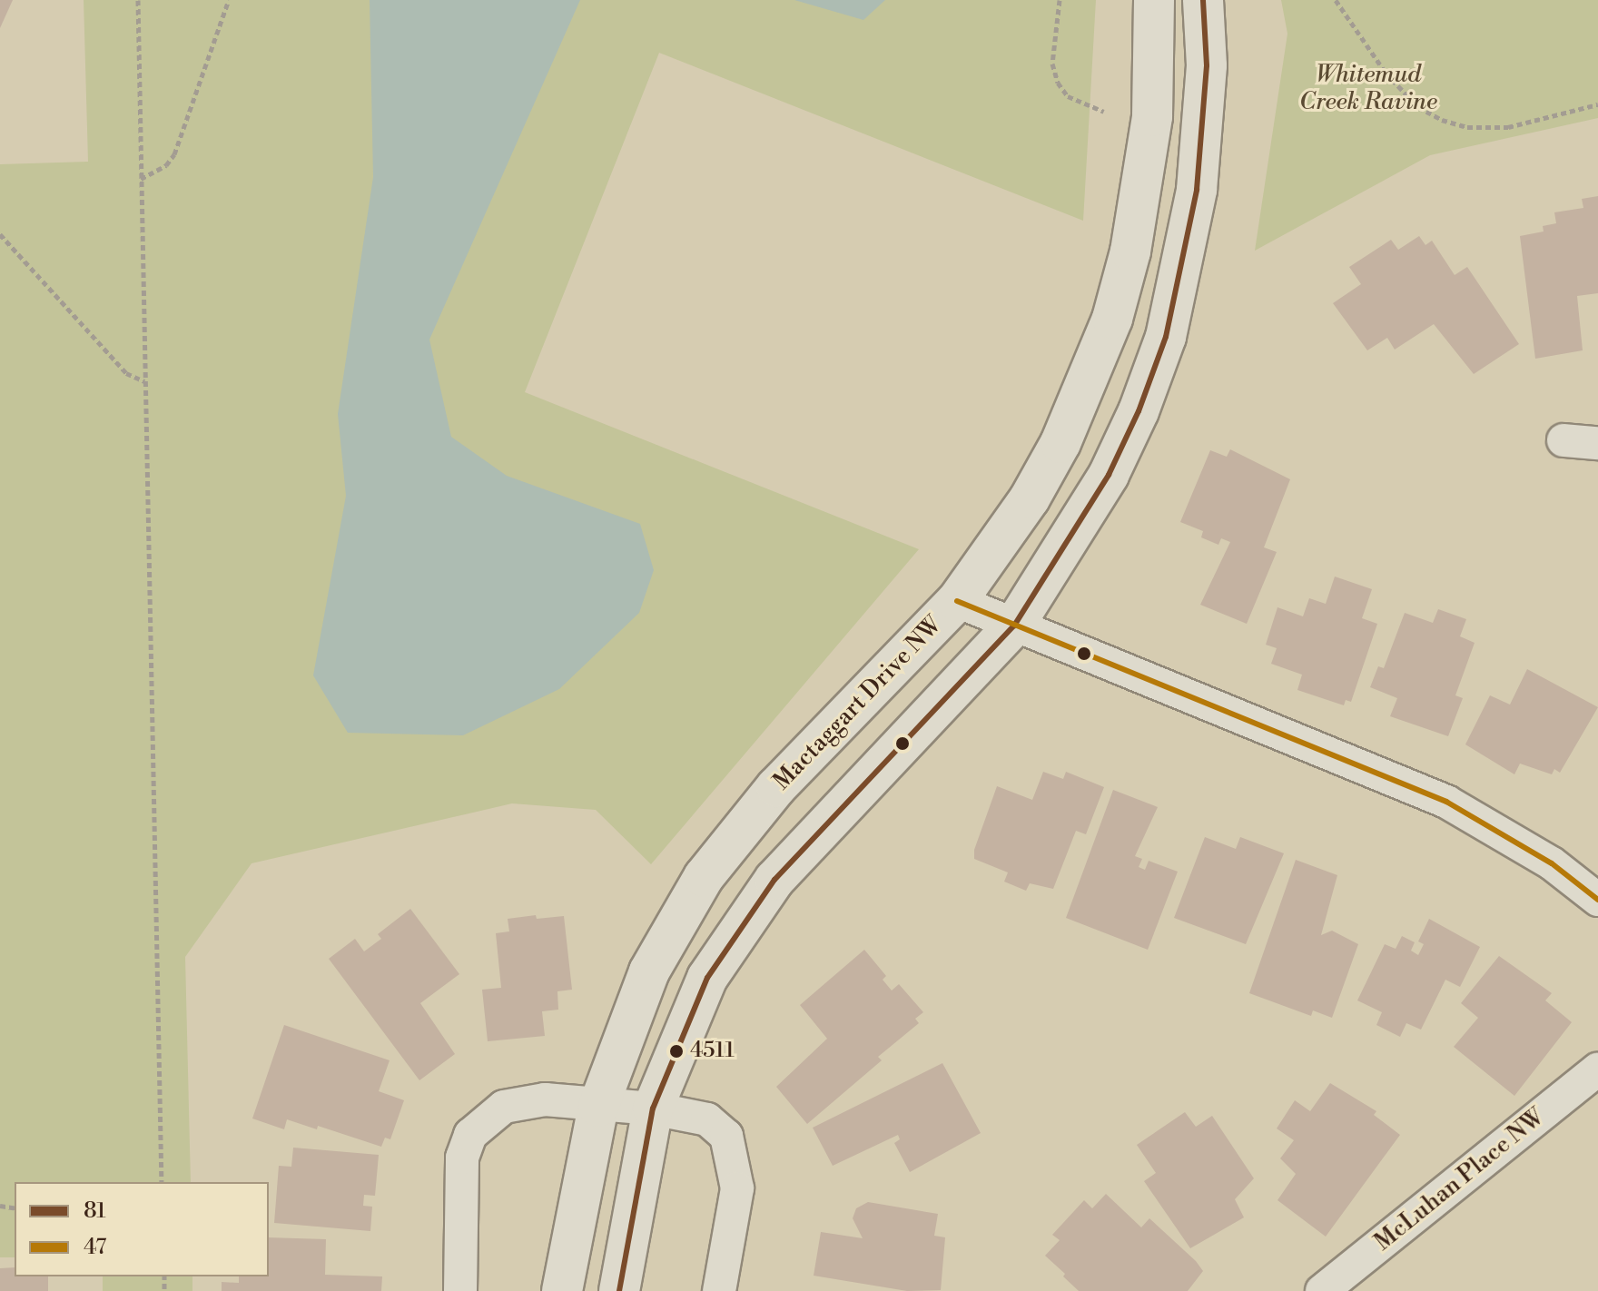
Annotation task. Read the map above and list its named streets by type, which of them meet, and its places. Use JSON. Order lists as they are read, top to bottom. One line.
{"streets":{"street":["Mactaggart Drive NW","McLuhan Place NW"]},"parks":["Whitemud Creek Ravine"],"places":["4511"],"lines":["transit line 81","transit line 47"],"legend":["81","47"]}
